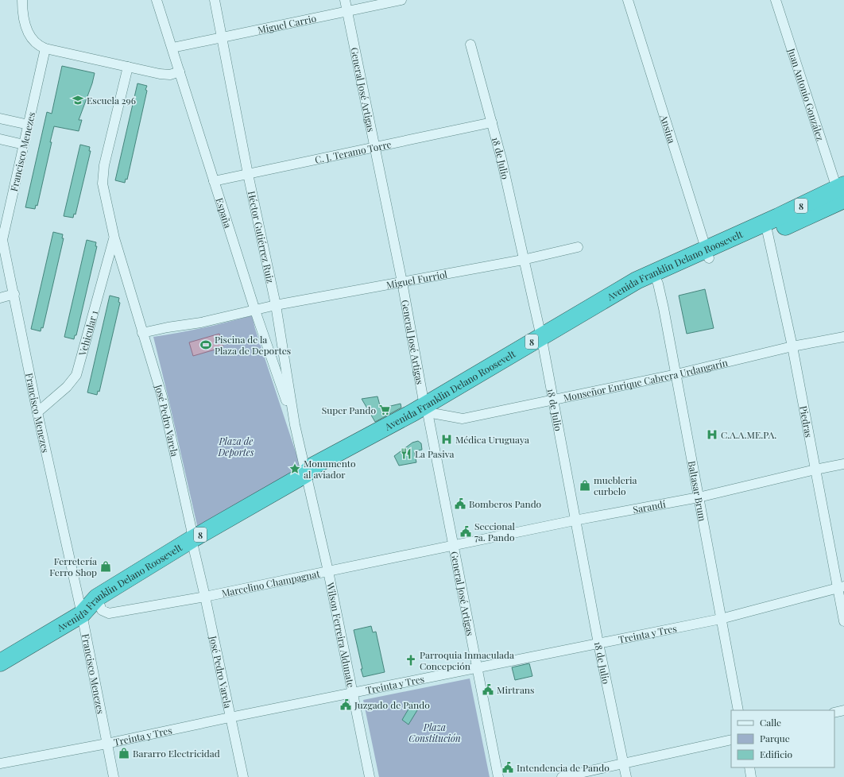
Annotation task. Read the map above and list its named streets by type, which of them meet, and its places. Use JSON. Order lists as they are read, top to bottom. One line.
{"streets":{"highway":["8","Avenida Franklin Delano Roosevelt"],"street":["Miguel Carrio","General José Artigas","Juan Antonio González","Ansina","C. J. Teramo Torre","Francisco Menezes","18 de Julio","España","Héctor Gutiérrez Ruiz","Miguel Furriol","Vehicular 1","Monseñor Enrique Cabrera Urdangarín","José Pedro Varela","Piedras","Baltasar Brum","Sarandí","Marcelino Champagnat","Treinta y Tres","Wilson Ferreira Aldunate"]},"crossings":[["Miguel Carrio","General José Artigas"],["Miguel Carrio","España"],["Miguel Carrio","Héctor Gutiérrez Ruiz"],["General José Artigas","C. J. Teramo Torre"],["General José Artigas","Avenida Franklin Delano Roosevelt"],["General José Artigas","Miguel Furriol"],["General José Artigas","Monseñor Enrique Cabrera Urdangarín"],["General José Artigas","Sarandí"],["General José Artigas","Marcelino Champagnat"],["General José Artigas","Treinta y Tres"],["Juan Antonio González","8"],["Ansina","Avenida Franklin Delano Roosevelt"],["C. J. Teramo Torre","18 de Julio"],["C. J. Teramo Torre","España"],["C. J. Teramo Torre","Héctor Gutiérrez Ruiz"],["Francisco Menezes","Avenida Franklin Delano Roosevelt"],["Francisco Menezes","Vehicular 1"],["Francisco Menezes","Treinta y Tres"],["18 de Julio","Avenida Franklin Delano Roosevelt"],["18 de Julio","Miguel Furriol"],["18 de Julio","Monseñor Enrique Cabrera Urdangarín"],["18 de Julio","Sarandí"],["18 de Julio","Treinta y Tres"],["8","Avenida Franklin Delano Roosevelt"],["8","Piedras"],["España","Héctor Gutiérrez Ruiz"],["España","Miguel Furriol"],["Héctor Gutiérrez Ruiz","Avenida Franklin Delano Roosevelt"],["Héctor Gutiérrez Ruiz","Miguel Furriol"],["Héctor Gutiérrez Ruiz","Wilson Ferreira Aldunate"],["Avenida Franklin Delano Roosevelt","Monseñor Enrique Cabrera Urdangarín"],["Avenida Franklin Delano Roosevelt","José Pedro Varela"],["Avenida Franklin Delano Roosevelt","Piedras"],["Avenida Franklin Delano Roosevelt","Baltasar Brum"],["Avenida Franklin Delano Roosevelt","Marcelino Champagnat"],["Avenida Franklin Delano Roosevelt","Wilson Ferreira Aldunate"],["Miguel Furriol","José Pedro Varela"],["Vehicular 1","José Pedro Varela"],["Monseñor Enrique Cabrera Urdangarín","Piedras"],["Monseñor Enrique Cabrera Urdangarín","Baltasar Brum"],["José Pedro Varela","Marcelino Champagnat"],["José Pedro Varela","Treinta y Tres"],["Piedras","Sarandí"],["Piedras","Treinta y Tres"],["Baltasar Brum","Sarandí"],["Baltasar Brum","Treinta y Tres"],["Sarandí","Marcelino Champagnat"],["Marcelino Champagnat","Wilson Ferreira Aldunate"],["Treinta y Tres","Wilson Ferreira Aldunate"]],"parks":["Plaza de Deportes","Plaza Constitución"],"places":{"school or university":["Escuela 296"],"sports":["Piscina de la Plaza de Deportes"],"supermarket":["Super Pando"],"hospital":["C.A.A.ME.PA.","Médica Uruguaya"],"restaurant":["La Pasiva"],"place":["Monumento al aviador"],"shop":["muebleria curbelo","Ferretería Ferro Shop","Bararro Electricidad"],"public building":["Bomberos Pando","Seccional 7a. Pando","Mirtrans","Juzgado de Pando","Intendencia de Pando"],"church":["Parroquia Inmaculada Concepción"]},"legend":["Calle","Parque","Edificio"]}
